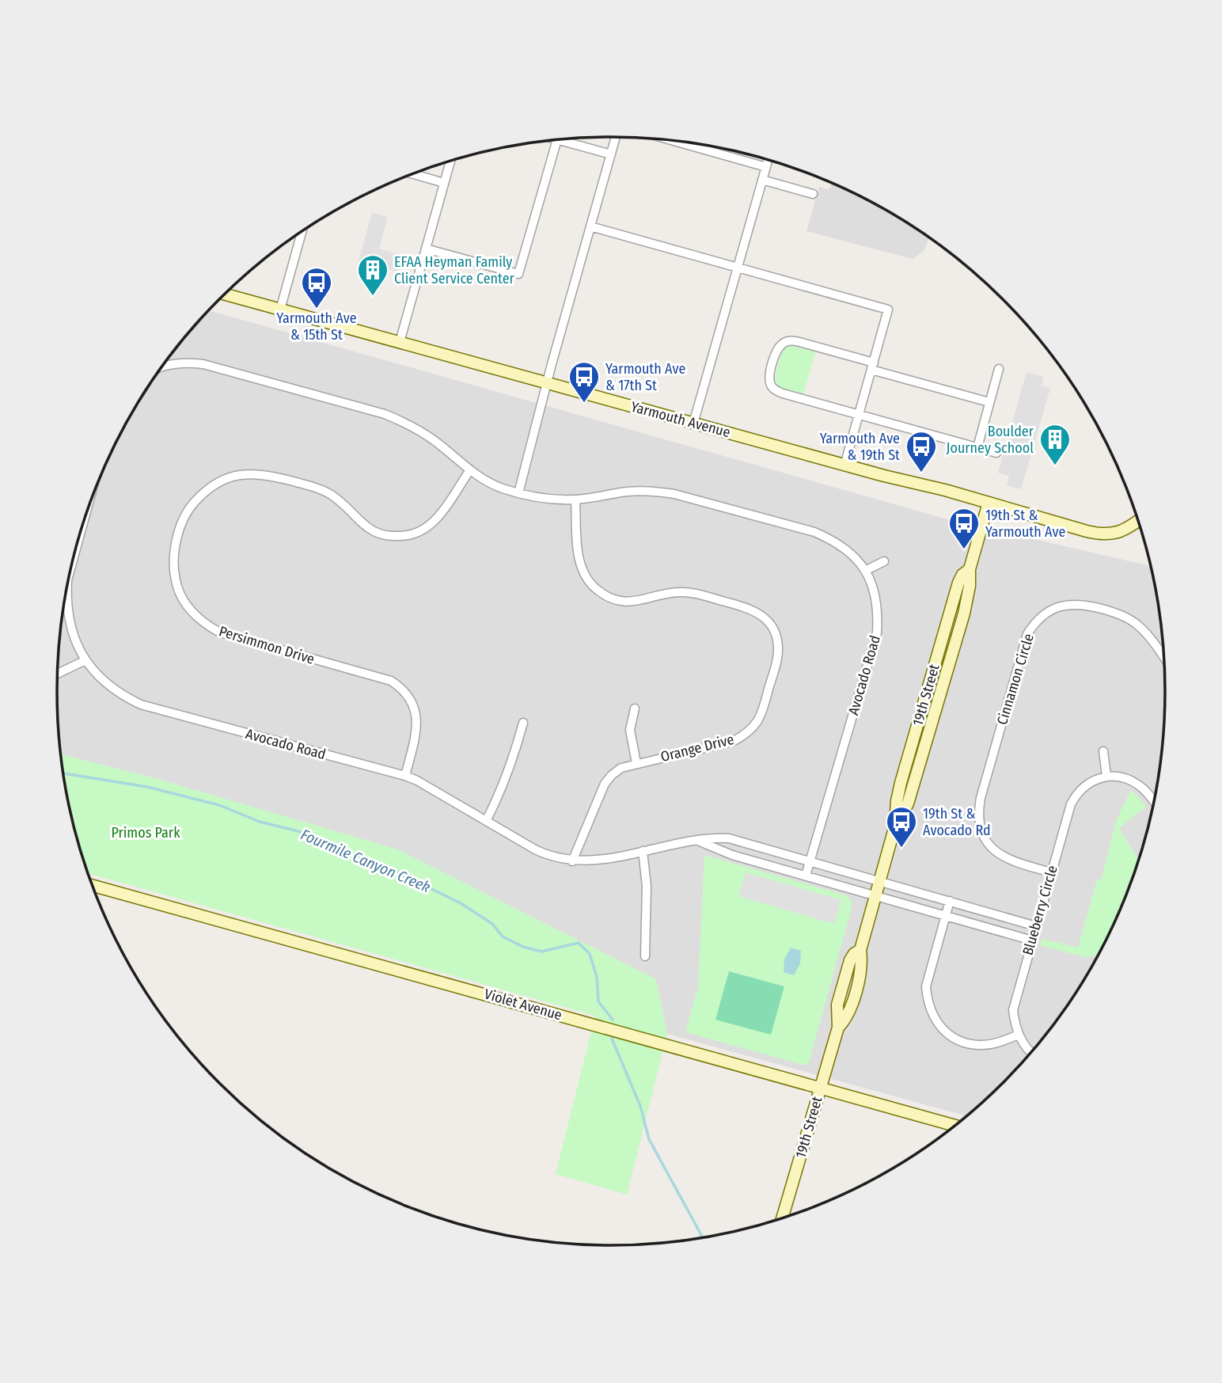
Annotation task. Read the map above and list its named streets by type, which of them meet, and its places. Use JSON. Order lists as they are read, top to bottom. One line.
{"streets":{"street":["Yarmouth Avenue","Persimmon Drive","Avocado Road","Cinnamon Circle","19th Street","Orange Drive","Blueberry Circle","Violet Avenue"]},"crossings":[["Yarmouth Avenue","19th Street"],["Persimmon Drive","Avocado Road"],["Avocado Road","19th Street"],["Avocado Road","Orange Drive"],["Avocado Road","Blueberry Circle"],["Cinnamon Circle","Blueberry Circle"],["19th Street","Violet Avenue"]],"water":["Fourmile Canyon Creek"],"parks":["Primos Park"],"places":{"building":["EFAA Heyman Family Client Service Center","Boulder Journey School"],"bus stop":["Yarmouth Ave & 15th St","Yarmouth Ave & 17th St","Yarmouth Ave & 19th St","19th St & Yarmouth Ave","19th St & Avocado Rd"]}}
